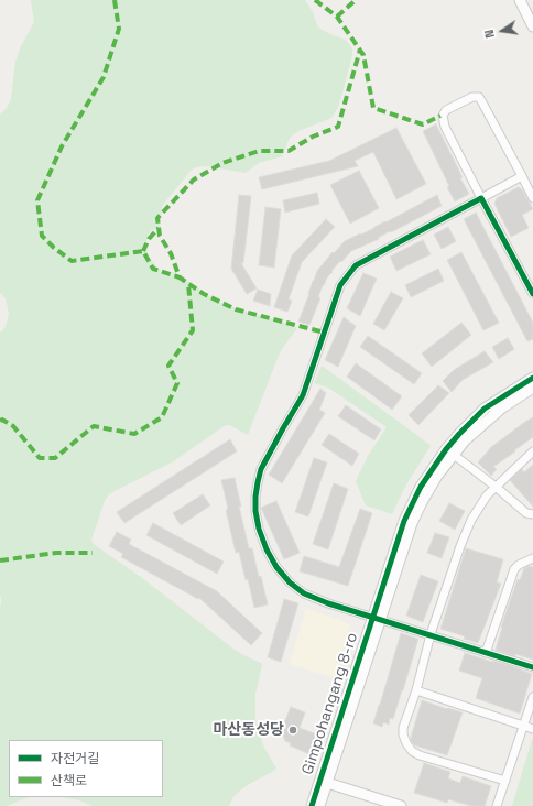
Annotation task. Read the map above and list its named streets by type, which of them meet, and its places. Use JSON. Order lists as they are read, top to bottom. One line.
{"streets":{"street":["Gimpohangang 8-ro"]},"places":["마산동성당"],"legend":["자전거길","산책로"],"north":"left"}
